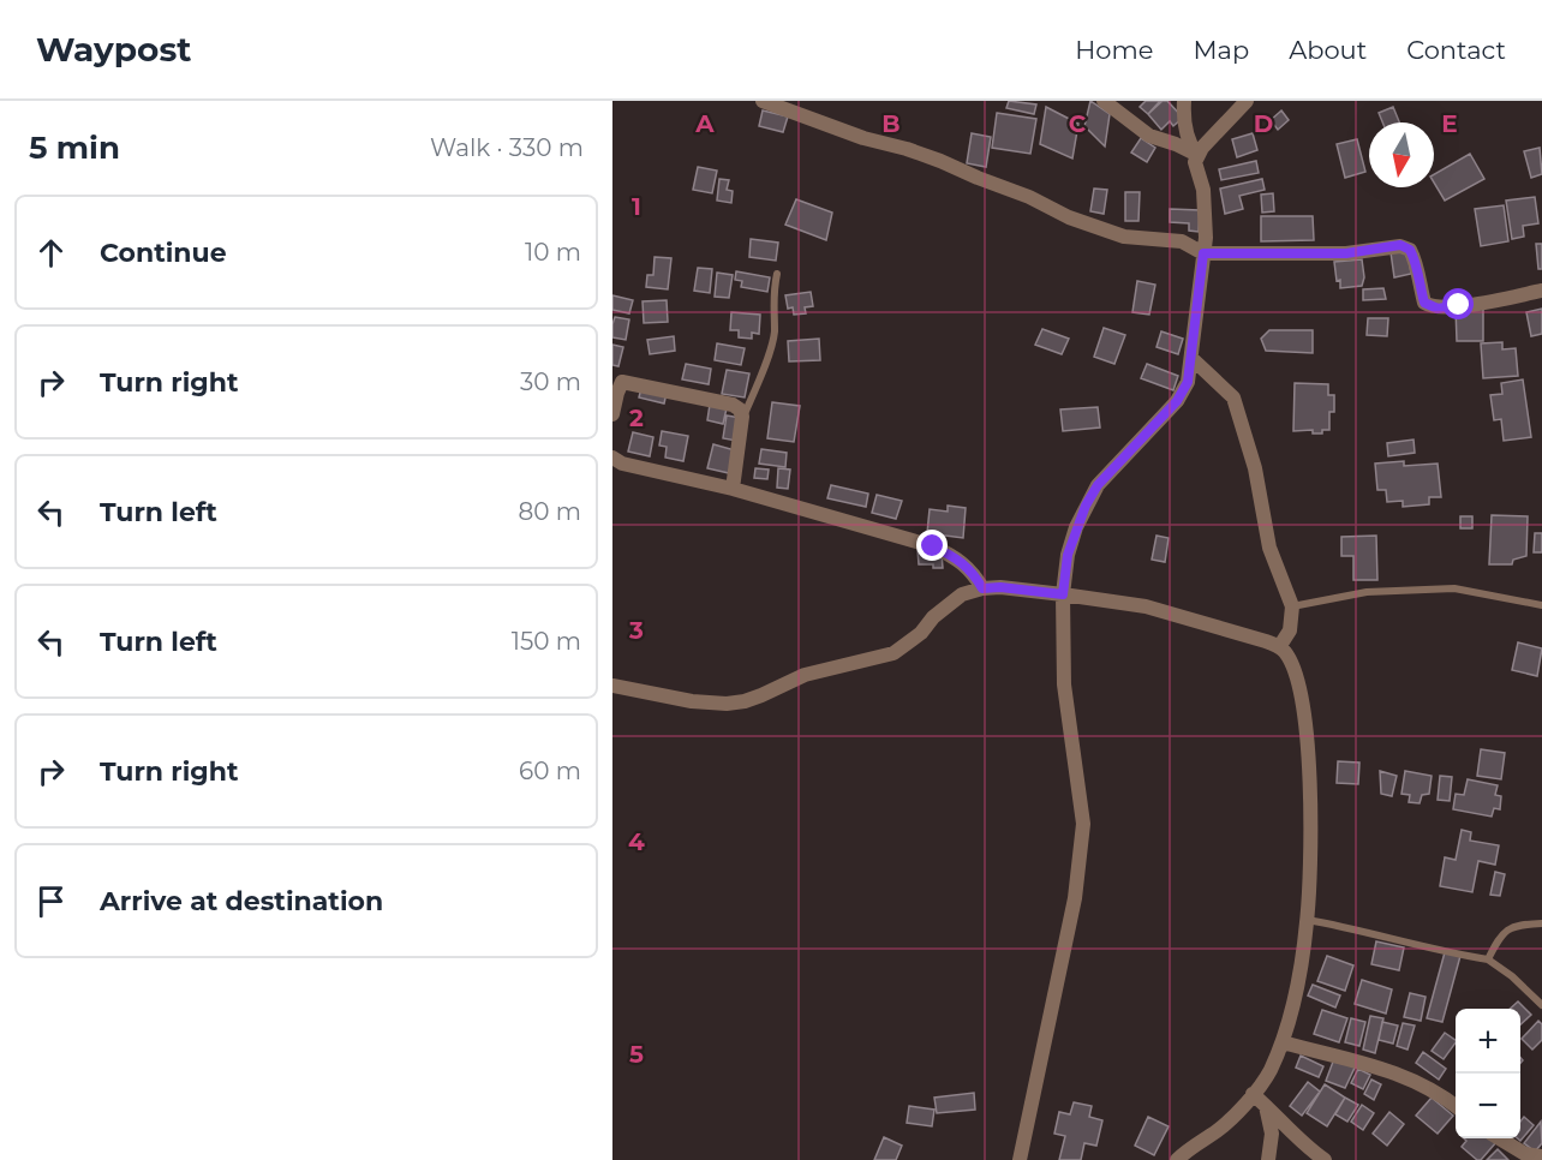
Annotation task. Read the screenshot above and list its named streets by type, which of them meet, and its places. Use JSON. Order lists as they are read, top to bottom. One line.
{"north":"bottom","page":{"header":"Waypost","nav":["Home","Map","About","Contact"],"heading":["5 min","Walk · 330 m"],"list":[["Continue","10 m"],["Turn right","30 m"],["Turn left","80 m"],["Turn left","150 m"],["Turn right","60 m"],"Arrive at destination"],"map_buttons":["+","−"]},"grid":{"columns":["A","B","C","D","E"],"rows":["1","2","3","4","5"]}}
